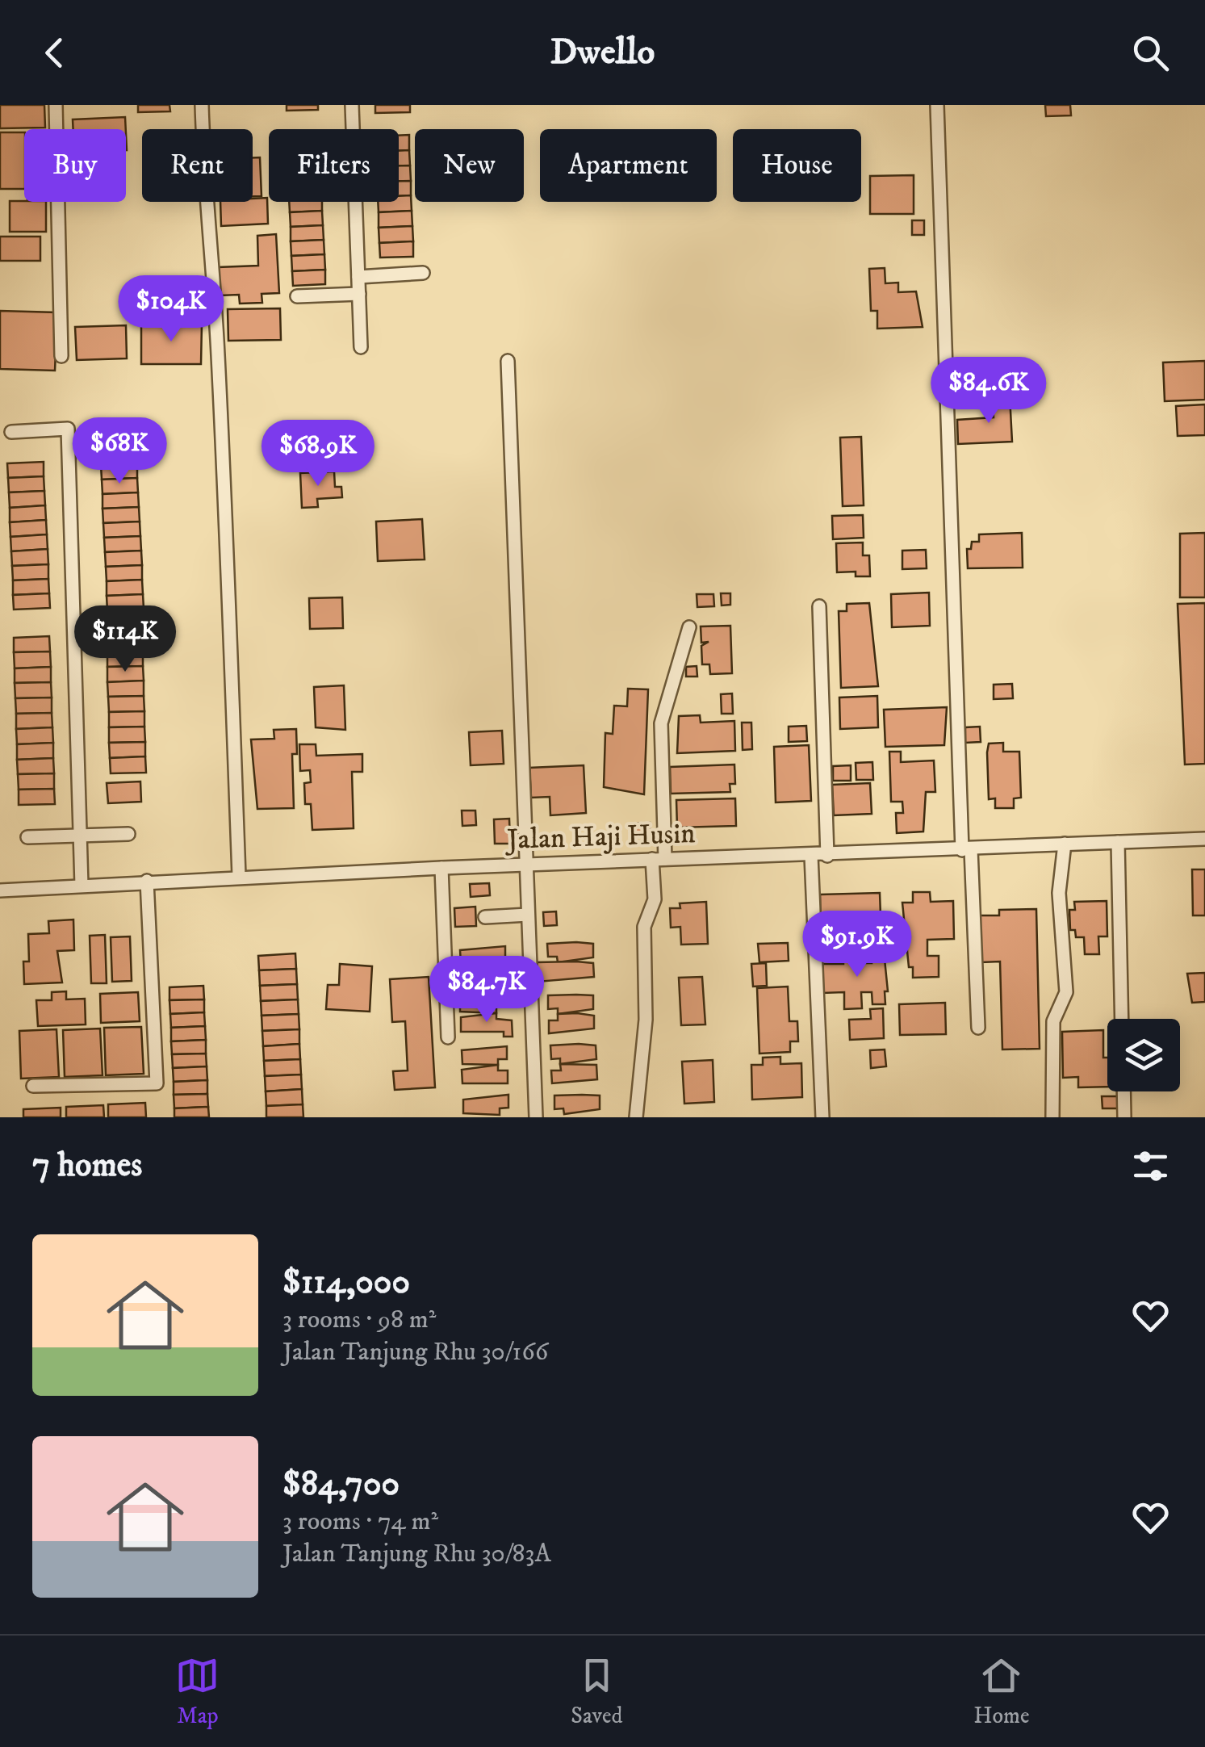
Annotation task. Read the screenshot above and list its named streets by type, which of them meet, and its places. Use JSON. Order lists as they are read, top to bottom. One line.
{"streets":{"street":["Jalan Haji Husin"]},"page":{"header":"Dwello","chip":["Buy","Rent","Filters","New","Apartment","House"],"price":["$104K","$84.6K","$68K","$68.9K","$114K","$91.9K","$84.7K"],"heading":"7 homes","list":[{"name":"$114,000","note":"3 rooms · 98 m² · Jalan Tanjung Rhu 30/166"},{"name":"$84,700","note":"3 rooms · 74 m² · Jalan Tanjung Rhu 30/83A"}],"tabs":["Map","Saved","Home"]}}
